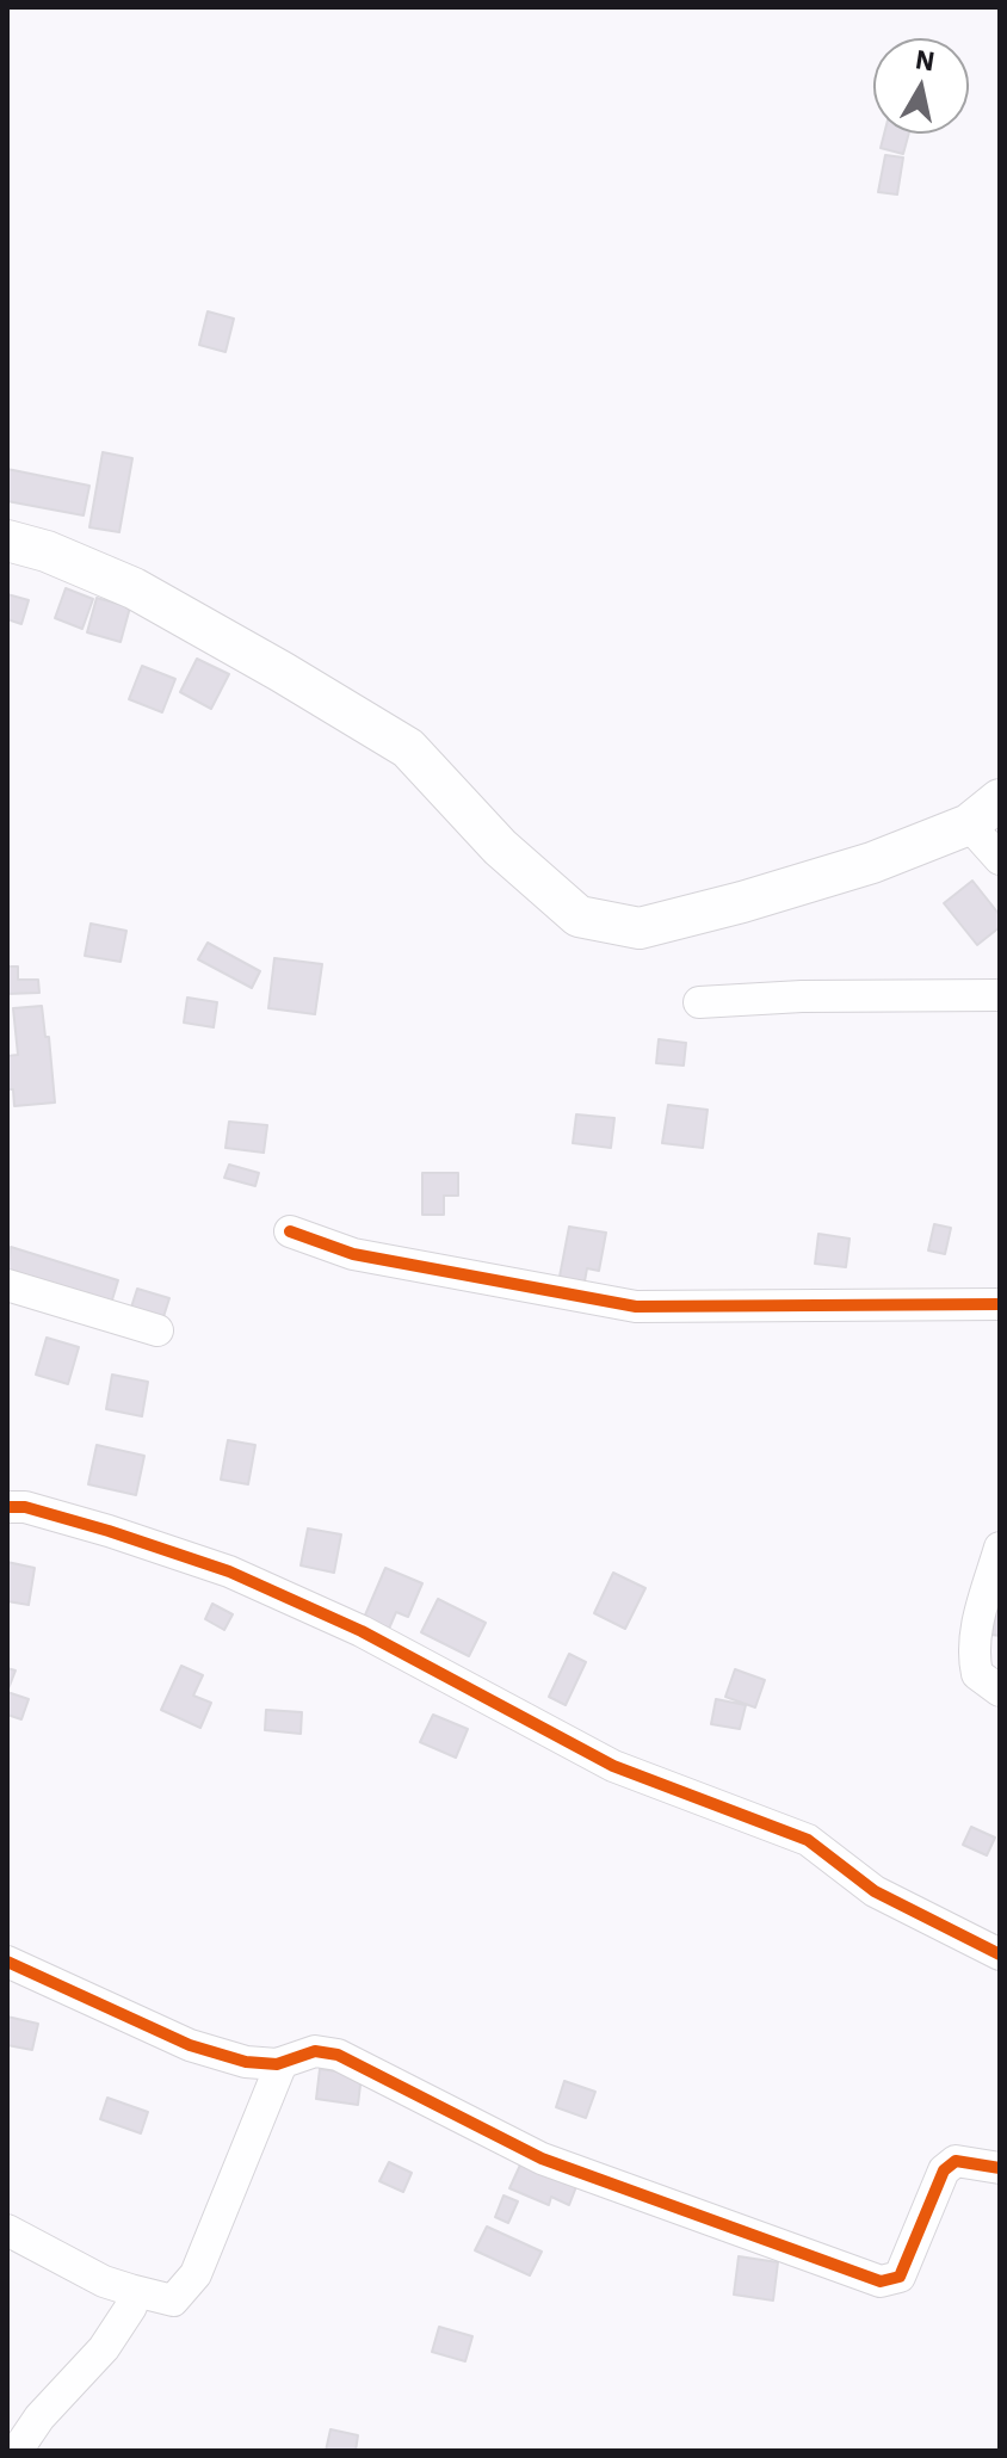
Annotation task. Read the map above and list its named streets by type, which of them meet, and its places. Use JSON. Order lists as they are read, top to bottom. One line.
{"north":"top"}
